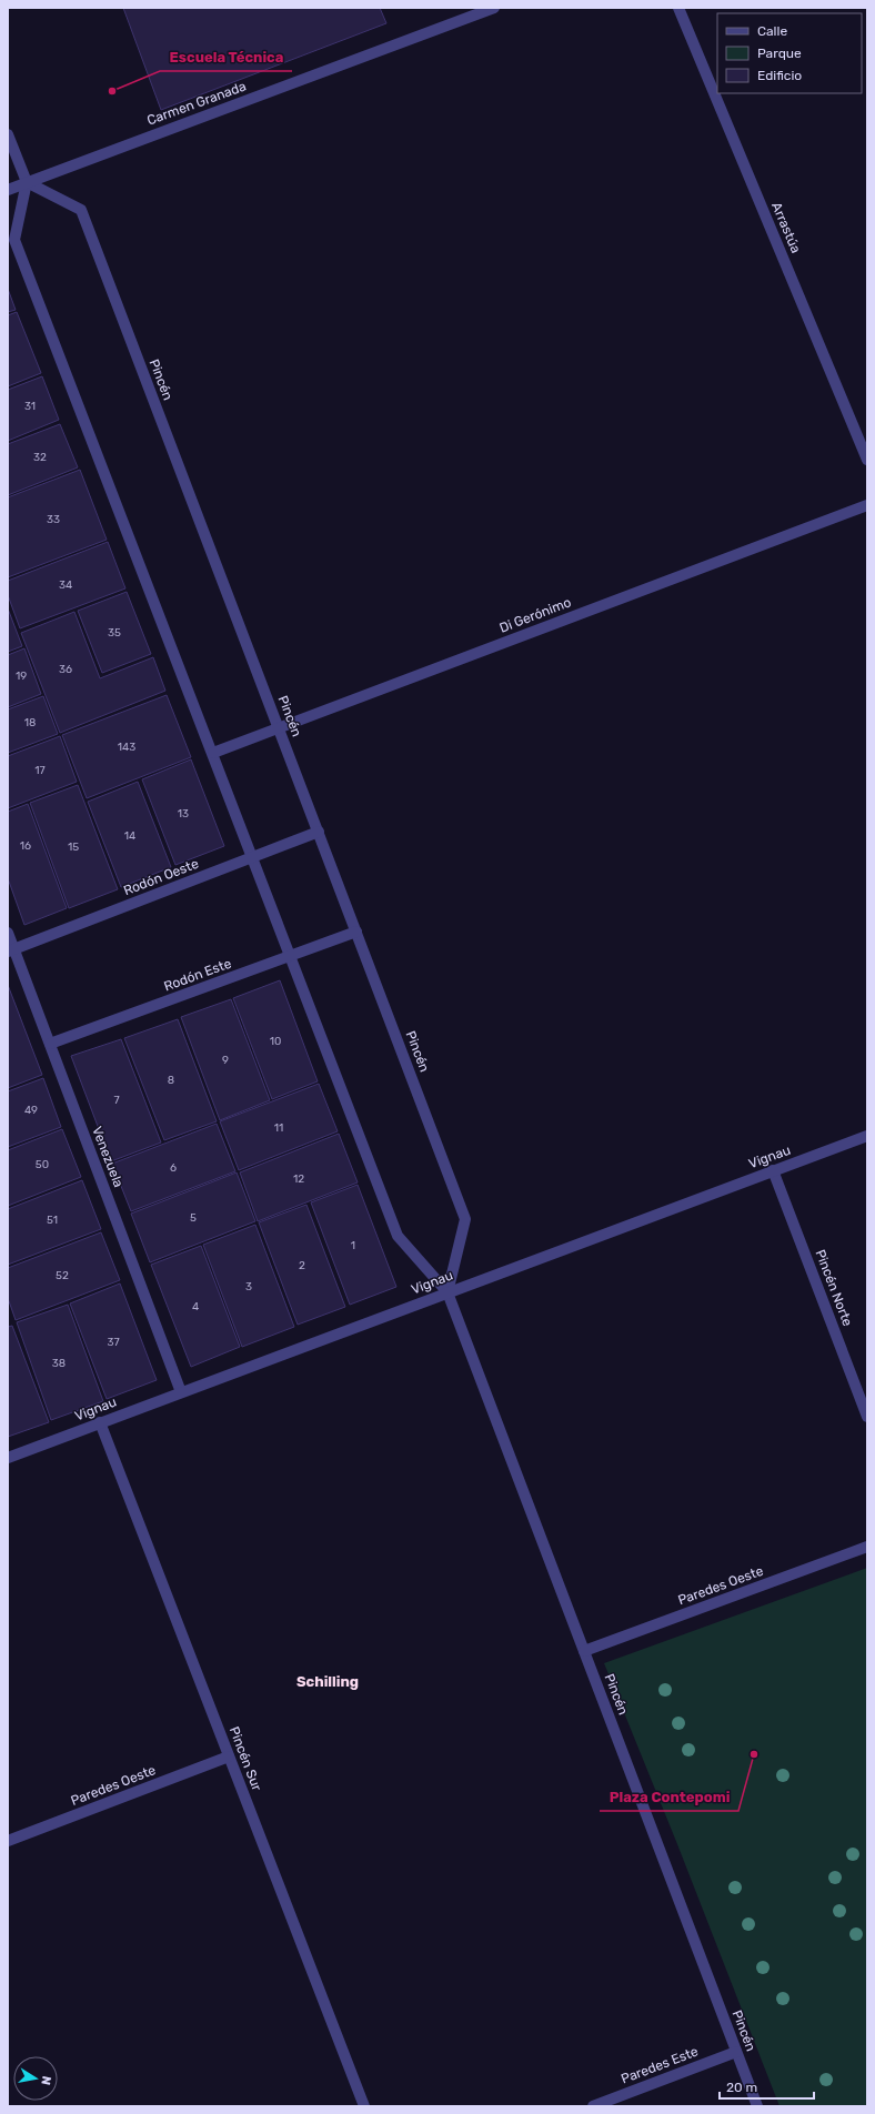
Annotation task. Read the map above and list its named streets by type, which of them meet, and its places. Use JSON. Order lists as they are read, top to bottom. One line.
{"streets":{"street":["Carmen Granada","Arrastúa","Pincén","Di Gerónimo","Rodón Oeste","Rodón Este","Venezuela","Vignau","Pincén Norte","Paredes Oeste","Pincén Sur","Paredes Este"]},"crossings":[["Carmen Granada","Pincén"],["Pincén","Di Gerónimo"],["Pincén","Rodón Oeste"],["Pincén","Rodón Este"],["Pincén","Vignau"],["Pincén","Paredes Oeste"],["Pincén","Paredes Este"],["Rodón Oeste","Venezuela"],["Rodón Este","Venezuela"],["Venezuela","Vignau"],["Vignau","Pincén Norte"],["Vignau","Pincén Sur"],["Paredes Oeste","Pincén Sur"]],"districts":["Schilling"],"places":["Escuela Técnica","Plaza Contepomi"],"house_numbers":["31","32","33","34","35","36","19","18","143","17","13","14","16","15","10","9","8","7","49","11","50","6","12","5","51","1","2","52","3","4","37","38"],"legend":["Calle","Parque","Edificio"],"scale_bar":"20 m","north":"right"}
